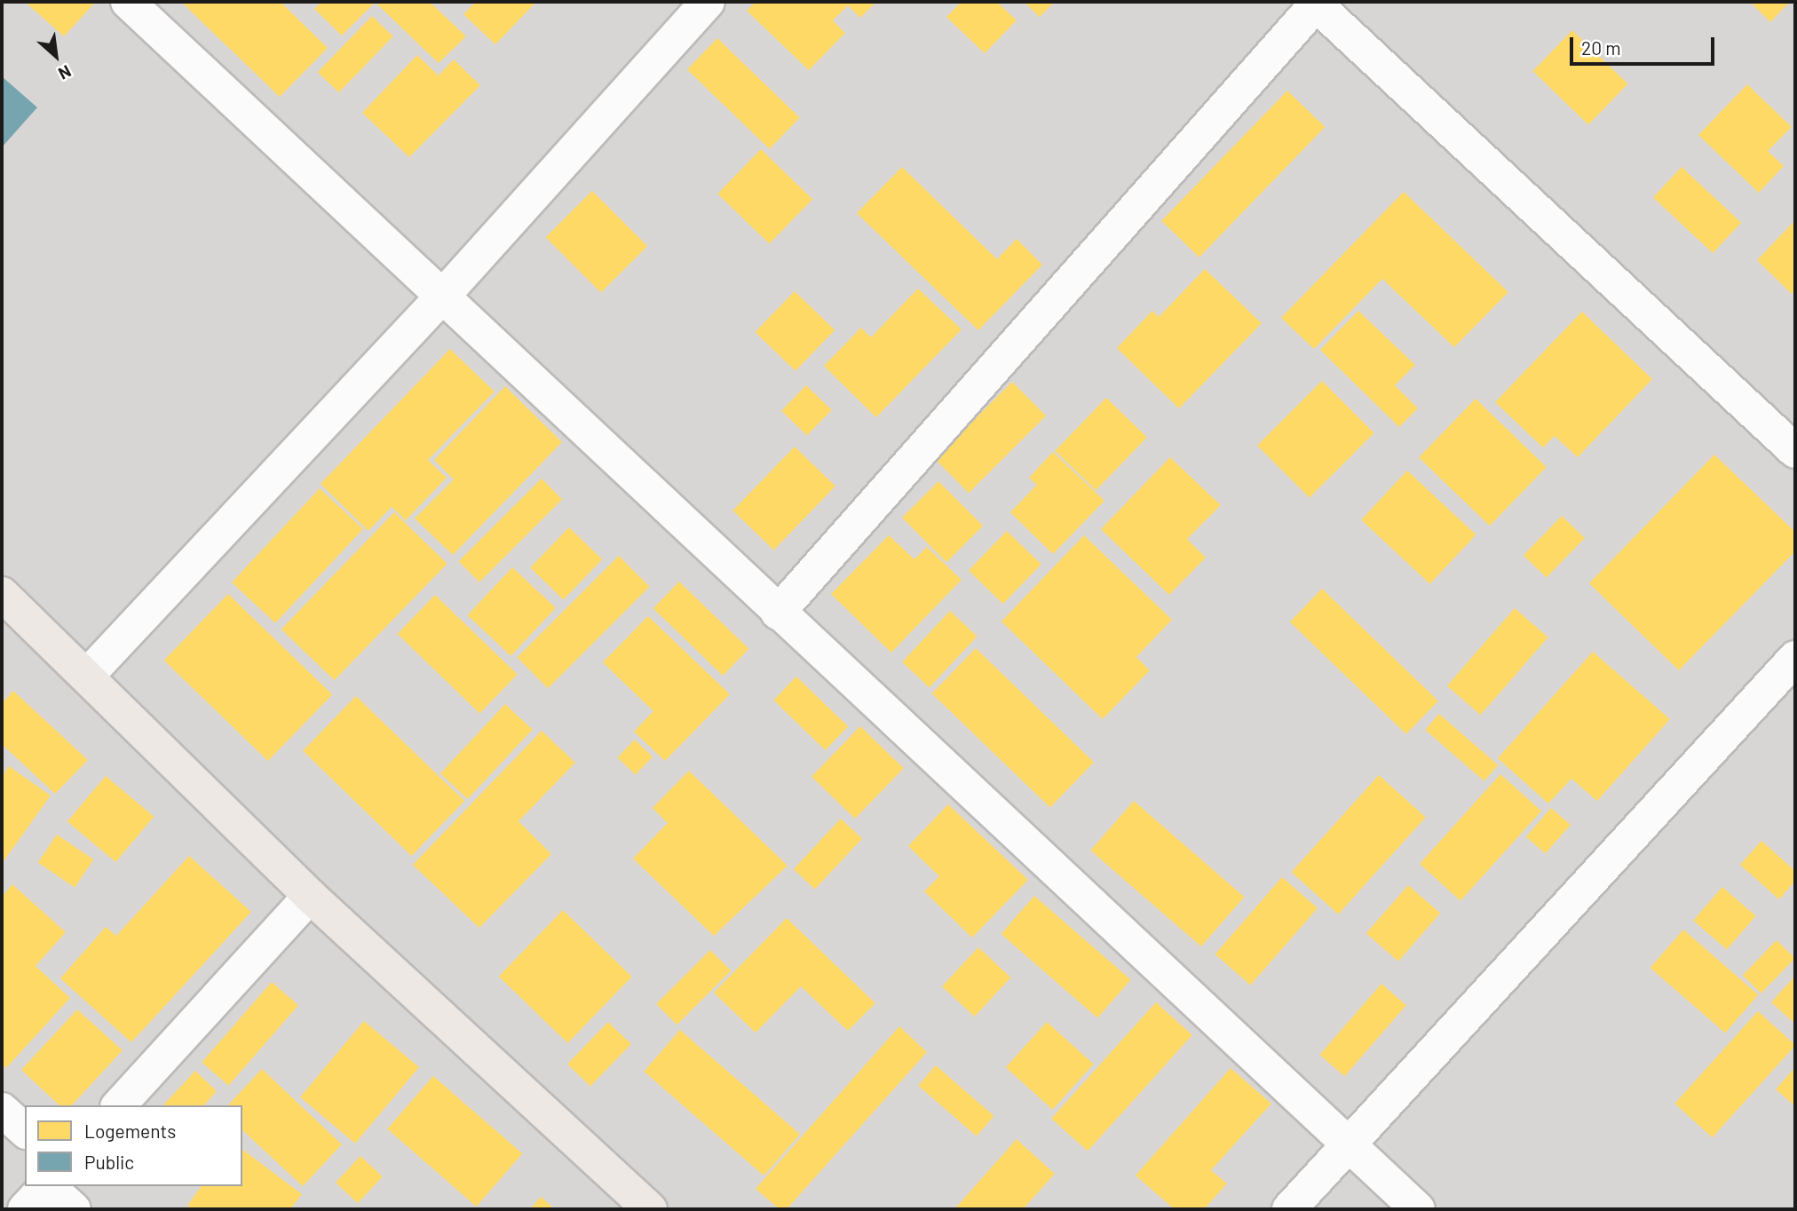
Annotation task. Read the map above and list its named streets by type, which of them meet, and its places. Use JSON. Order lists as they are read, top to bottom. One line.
{"legend":["Logements","Public"],"scale_bar":"20 m","north":"bottom right"}
